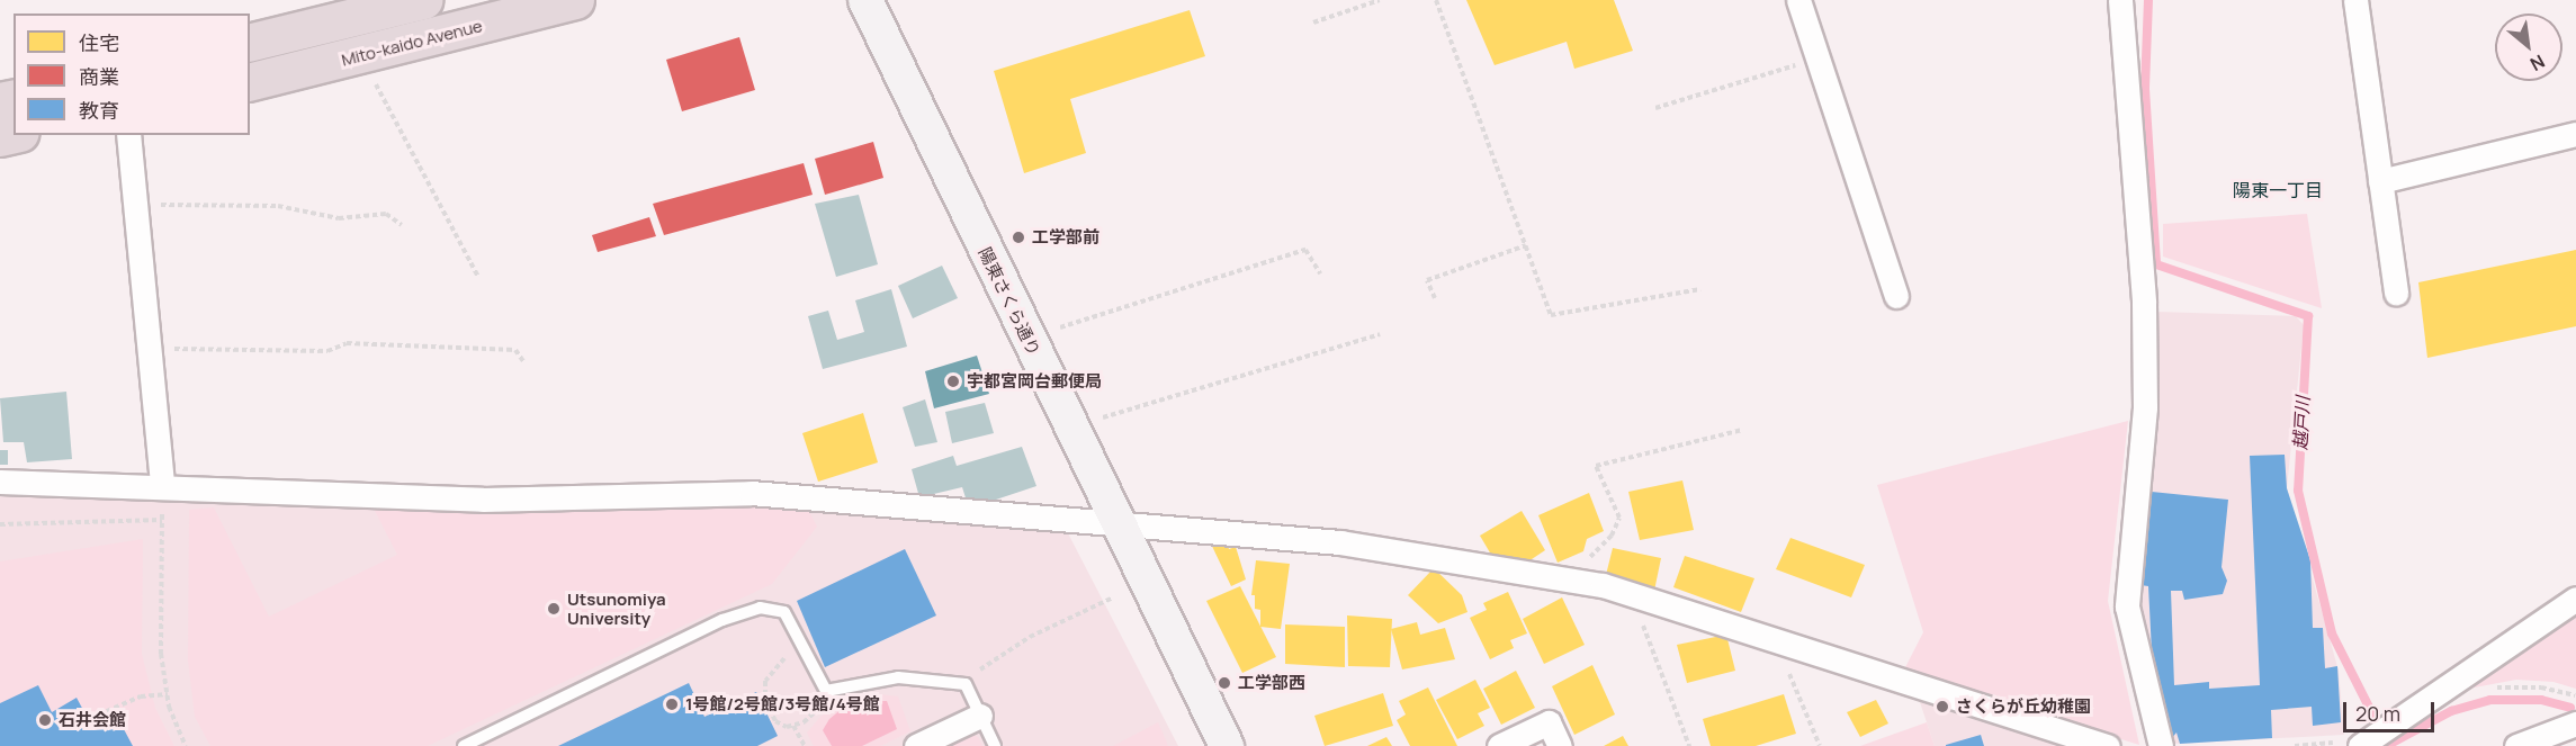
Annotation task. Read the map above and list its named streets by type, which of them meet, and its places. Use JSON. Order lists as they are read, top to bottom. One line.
{"streets":{"highway":["Mito-kaido Avenue"],"street":["陽東さくら通り"]},"districts":["陽東一丁目"],"water":["越戸川"],"places":["工学部前","宇都宮岡台郵便局","Utsunomiya University","工学部西","1号館/2号館/3号館/4号館","さくらが丘幼稚園","石井会館"],"legend":["住宅","商業","教育"],"scale_bar":"20 m","north":"bottom right"}
